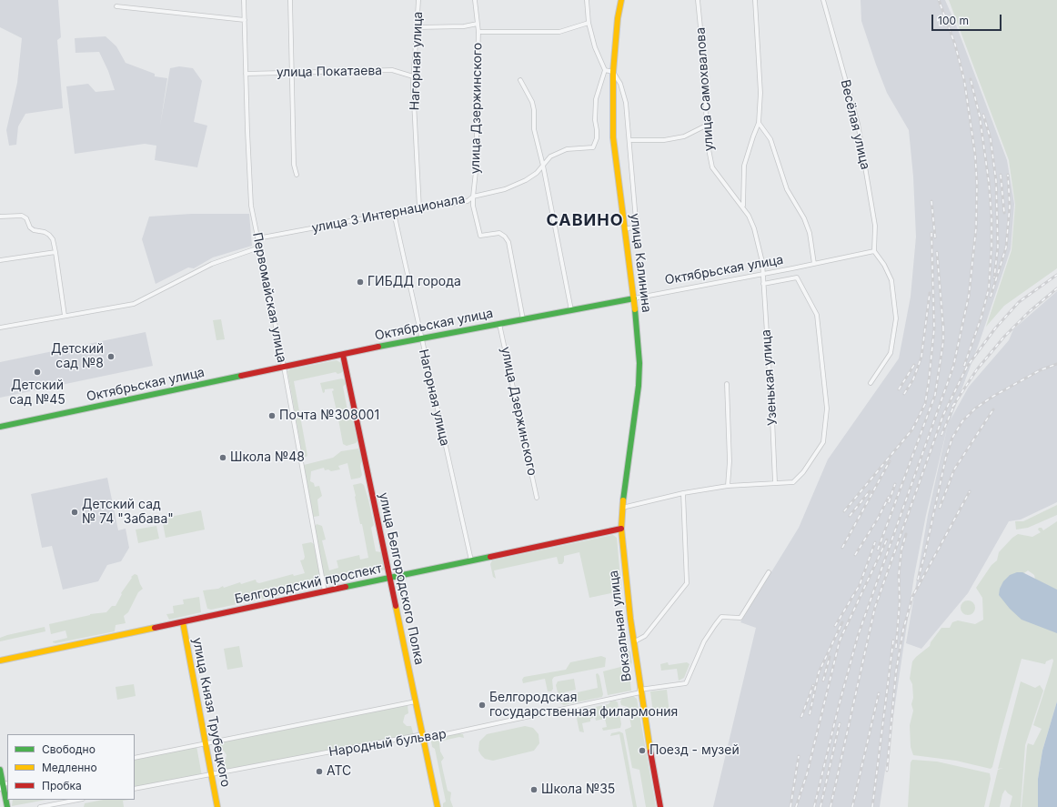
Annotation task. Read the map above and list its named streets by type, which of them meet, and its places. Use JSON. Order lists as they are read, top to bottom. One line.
{"streets":{"main road":["улица Калинина","Октябрьская улица","улица Белгородского Полка","Белгородский проспект","Вокзальная улица","улица Князя Трубецкого"],"street":["Нагорная улица","улица Покатаева","улица Самохвалова","улица Дзержинского","Весёлая улица","улица 3 Интернационала","Первомайская улица","Узенькая улица","Народный бульвар"]},"crossings":[["Нагорная улица","улица Покатаева"],["Нагорная улица","улица 3 Интернационала"],["Нагорная улица","Октябрьская улица"],["Нагорная улица","Белгородский проспект"],["улица Покатаева","Первомайская улица"],["улица Самохвалова","Октябрьская улица"],["улица Самохвалова","Узенькая улица"],["улица Дзержинского","улица 3 Интернационала"],["улица Дзержинского","Октябрьская улица"],["Весёлая улица","Октябрьская улица"],["улица 3 Интернационала","Первомайская улица"],["улица Калинина","Октябрьская улица"],["улица Калинина","Белгородский проспект"],["улица Калинина","Вокзальная улица"],["Октябрьская улица","Первомайская улица"],["Октябрьская улица","Узенькая улица"],["Октябрьская улица","улица Белгородского Полка"],["Первомайская улица","Белгородский проспект"],["улица Белгородского Полка","Белгородский проспект"],["улица Белгородского Полка","Народный бульвар"],["Белгородский проспект","Вокзальная улица"],["Белгородский проспект","улица Князя Трубецкого"],["Вокзальная улица","Народный бульвар"],["улица Князя Трубецкого","Народный бульвар"]],"districts":["САВИНО"],"places":["ГИБДД города","Детский сад №8","Детский сад №45","Почта №308001","Школа №48","Детский сад № 74 \"Забава\"","Белгородская государственная филармония","Поезд - музей","АТС","Школа №35"],"legend":["Свободно","Медленно","Пробка"],"scale_bar":"100 m"}
